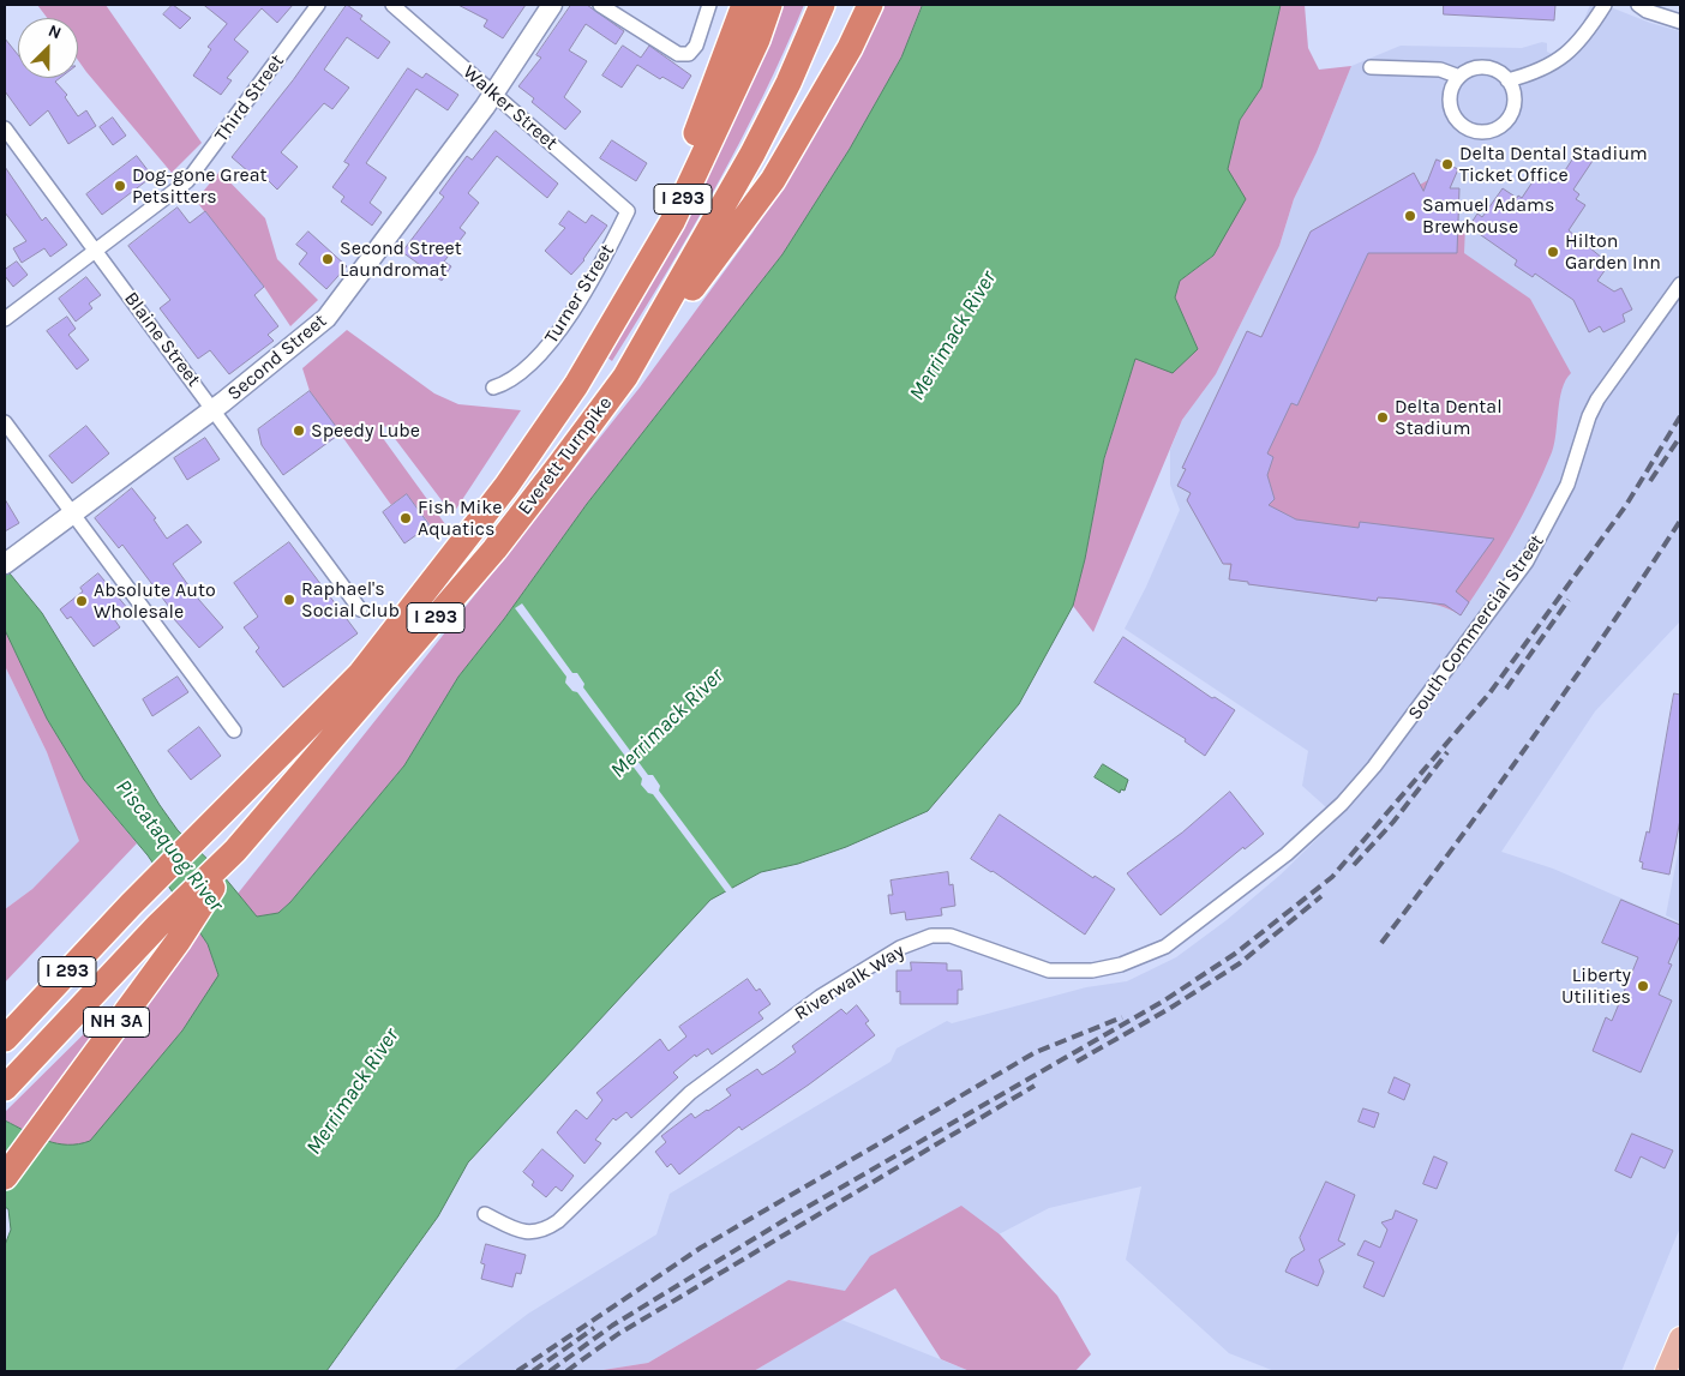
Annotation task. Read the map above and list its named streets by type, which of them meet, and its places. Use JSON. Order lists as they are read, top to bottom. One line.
{"streets":{"highway":["I 293","Everett Turnpike","NH 3A"],"main road":["Second Street"],"street":["Third Street","Walker Street","Turner Street","Blaine Street","South Commercial Street","Riverwalk Way"]},"crossings":[["Third Street","Blaine Street"],["Walker Street","Turner Street"],["Walker Street","Second Street"],["Blaine Street","Second Street"],["Everett Turnpike","NH 3A"],["South Commercial Street","Riverwalk Way"]],"water":["Merrimack River","Piscataquog River"],"places":["Delta Dental Stadium Ticket Office","Dog-gone Great Petsitters","Samuel Adams Brewhouse","Hilton Garden Inn","Second Street Laundromat","Delta Dental Stadium","Speedy Lube","Fish Mike Aquatics","Raphael's Social Club","Absolute Auto Wholesale","Liberty Utilities"],"north":"top right"}
